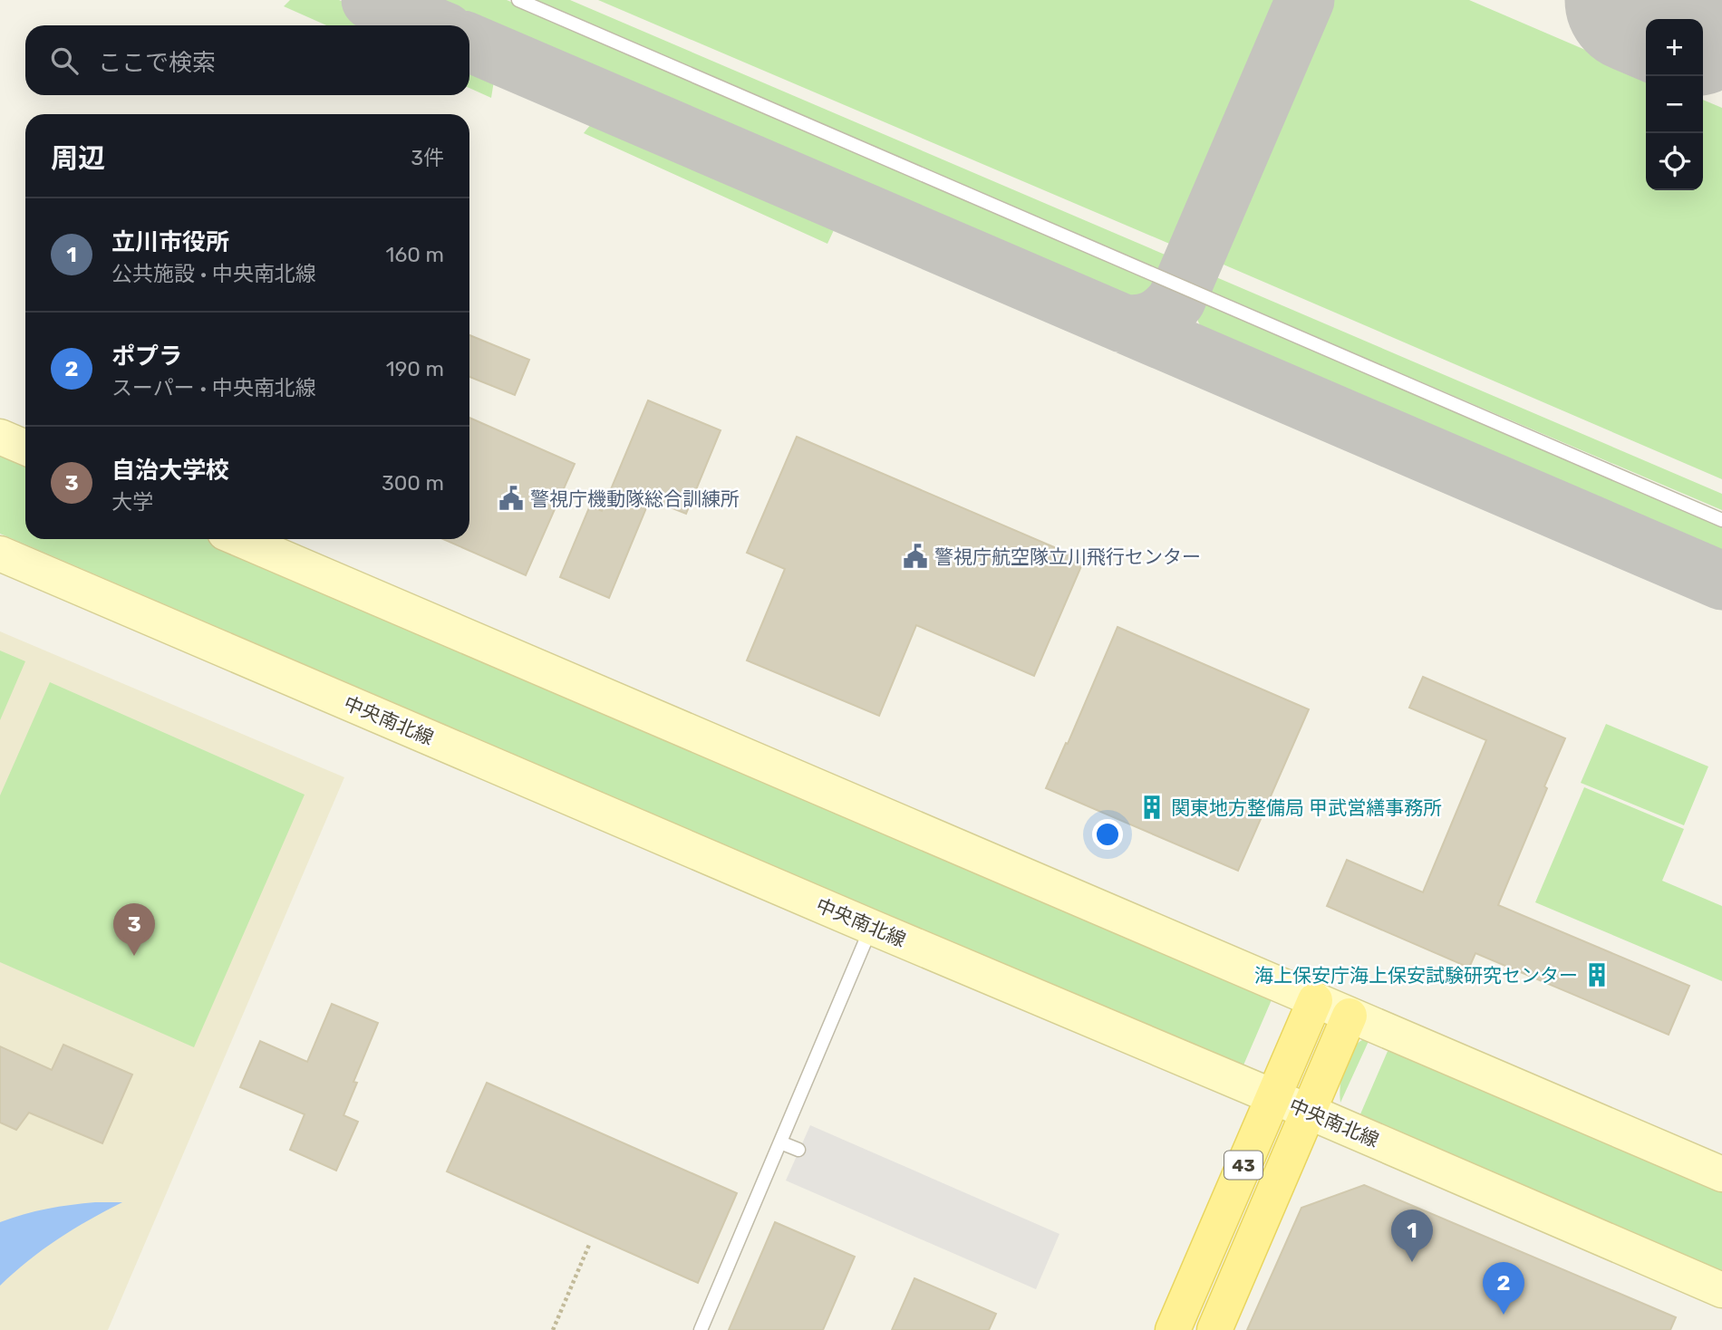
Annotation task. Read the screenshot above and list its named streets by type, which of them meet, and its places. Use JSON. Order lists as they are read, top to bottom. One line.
{"streets":{"main road":["中央南北線","43"]},"crossings":[["中央南北線","43"]],"places":{"public building":["警視庁機動隊総合訓練所","警視庁航空隊立川飛行センター"],"building":["関東地方整備局 甲武営繕事務所","海上保安庁海上保安試験研究センター"]},"page":{"map_buttons":["+","−"],"search":"ここで検索","heading":["周辺","3件"],"list":[{"mark":"1","name":"立川市役所","note":"公共施設 · 中央南北線","value":"160 m"},{"mark":"2","name":"ポプラ","note":"スーパー · 中央南北線","value":"190 m"},{"mark":"3","name":"自治大学校","note":"大学","value":"300 m"}],"pins":["3","1","2"]}}
